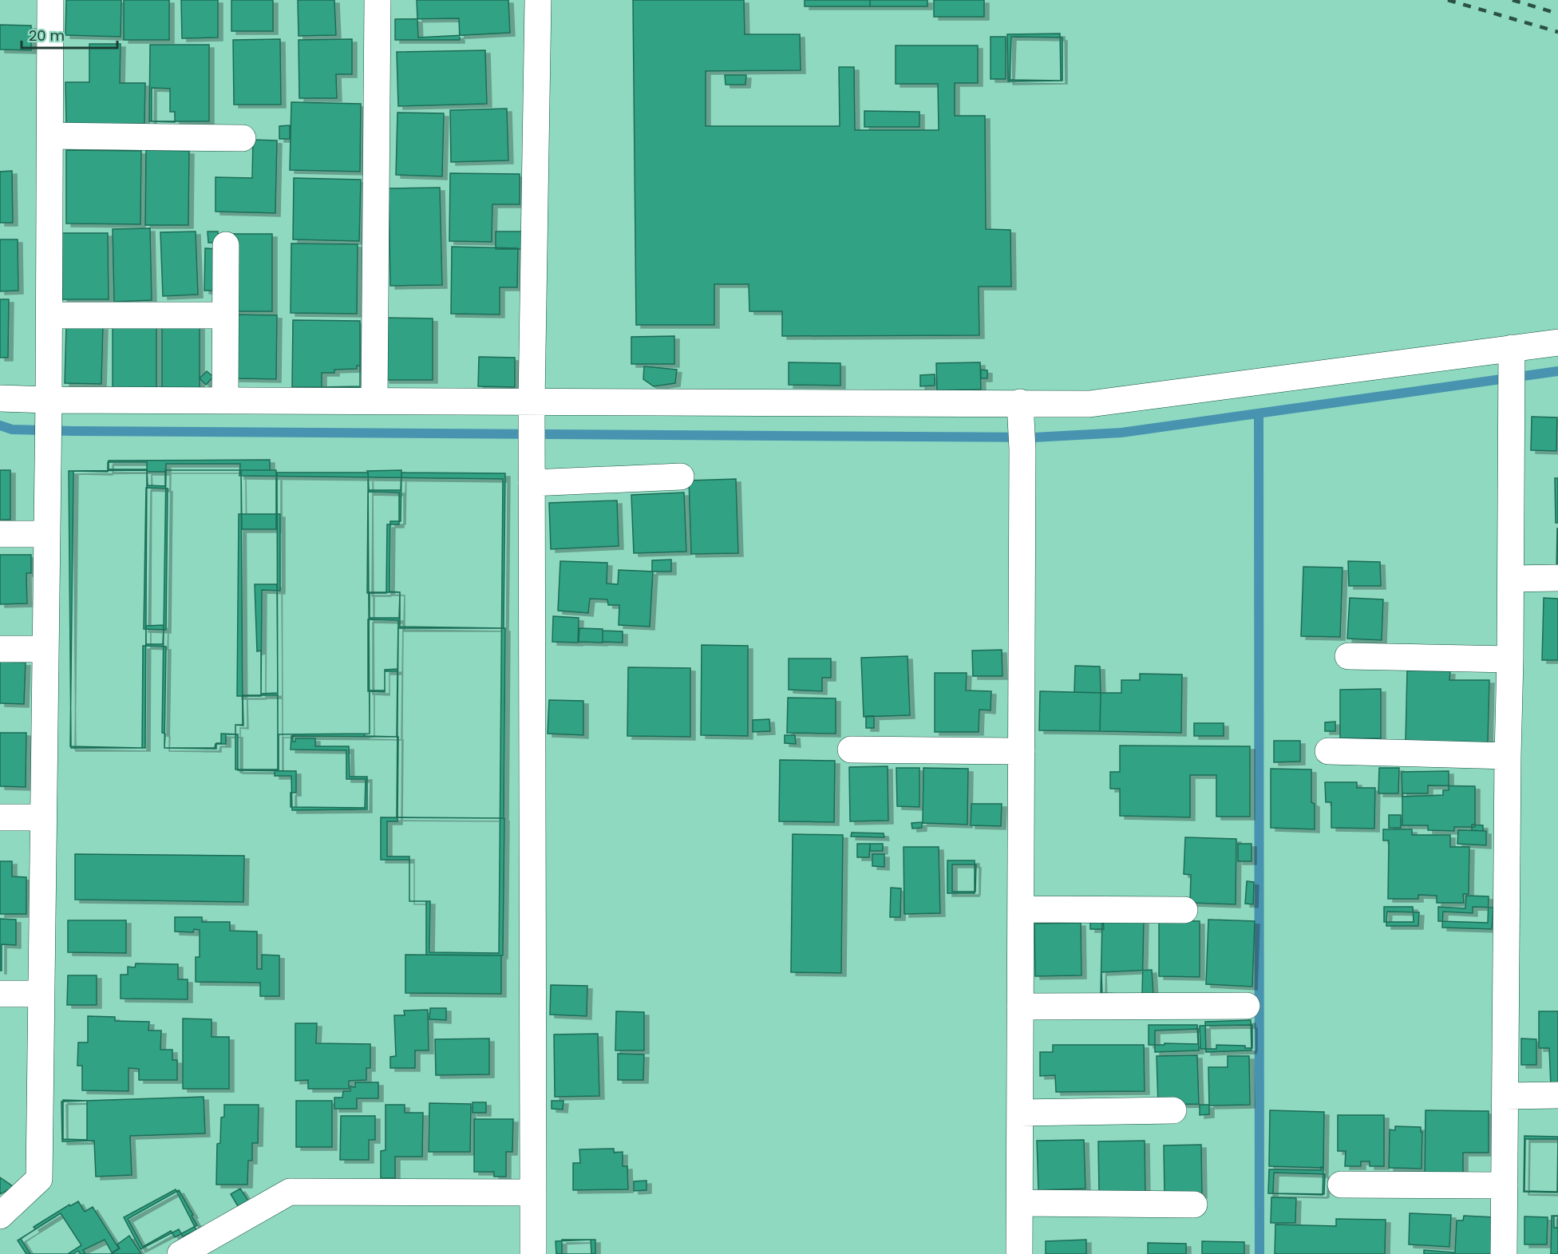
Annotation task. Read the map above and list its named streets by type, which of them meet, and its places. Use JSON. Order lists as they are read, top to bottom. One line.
{"scale_bar":"20 m"}
